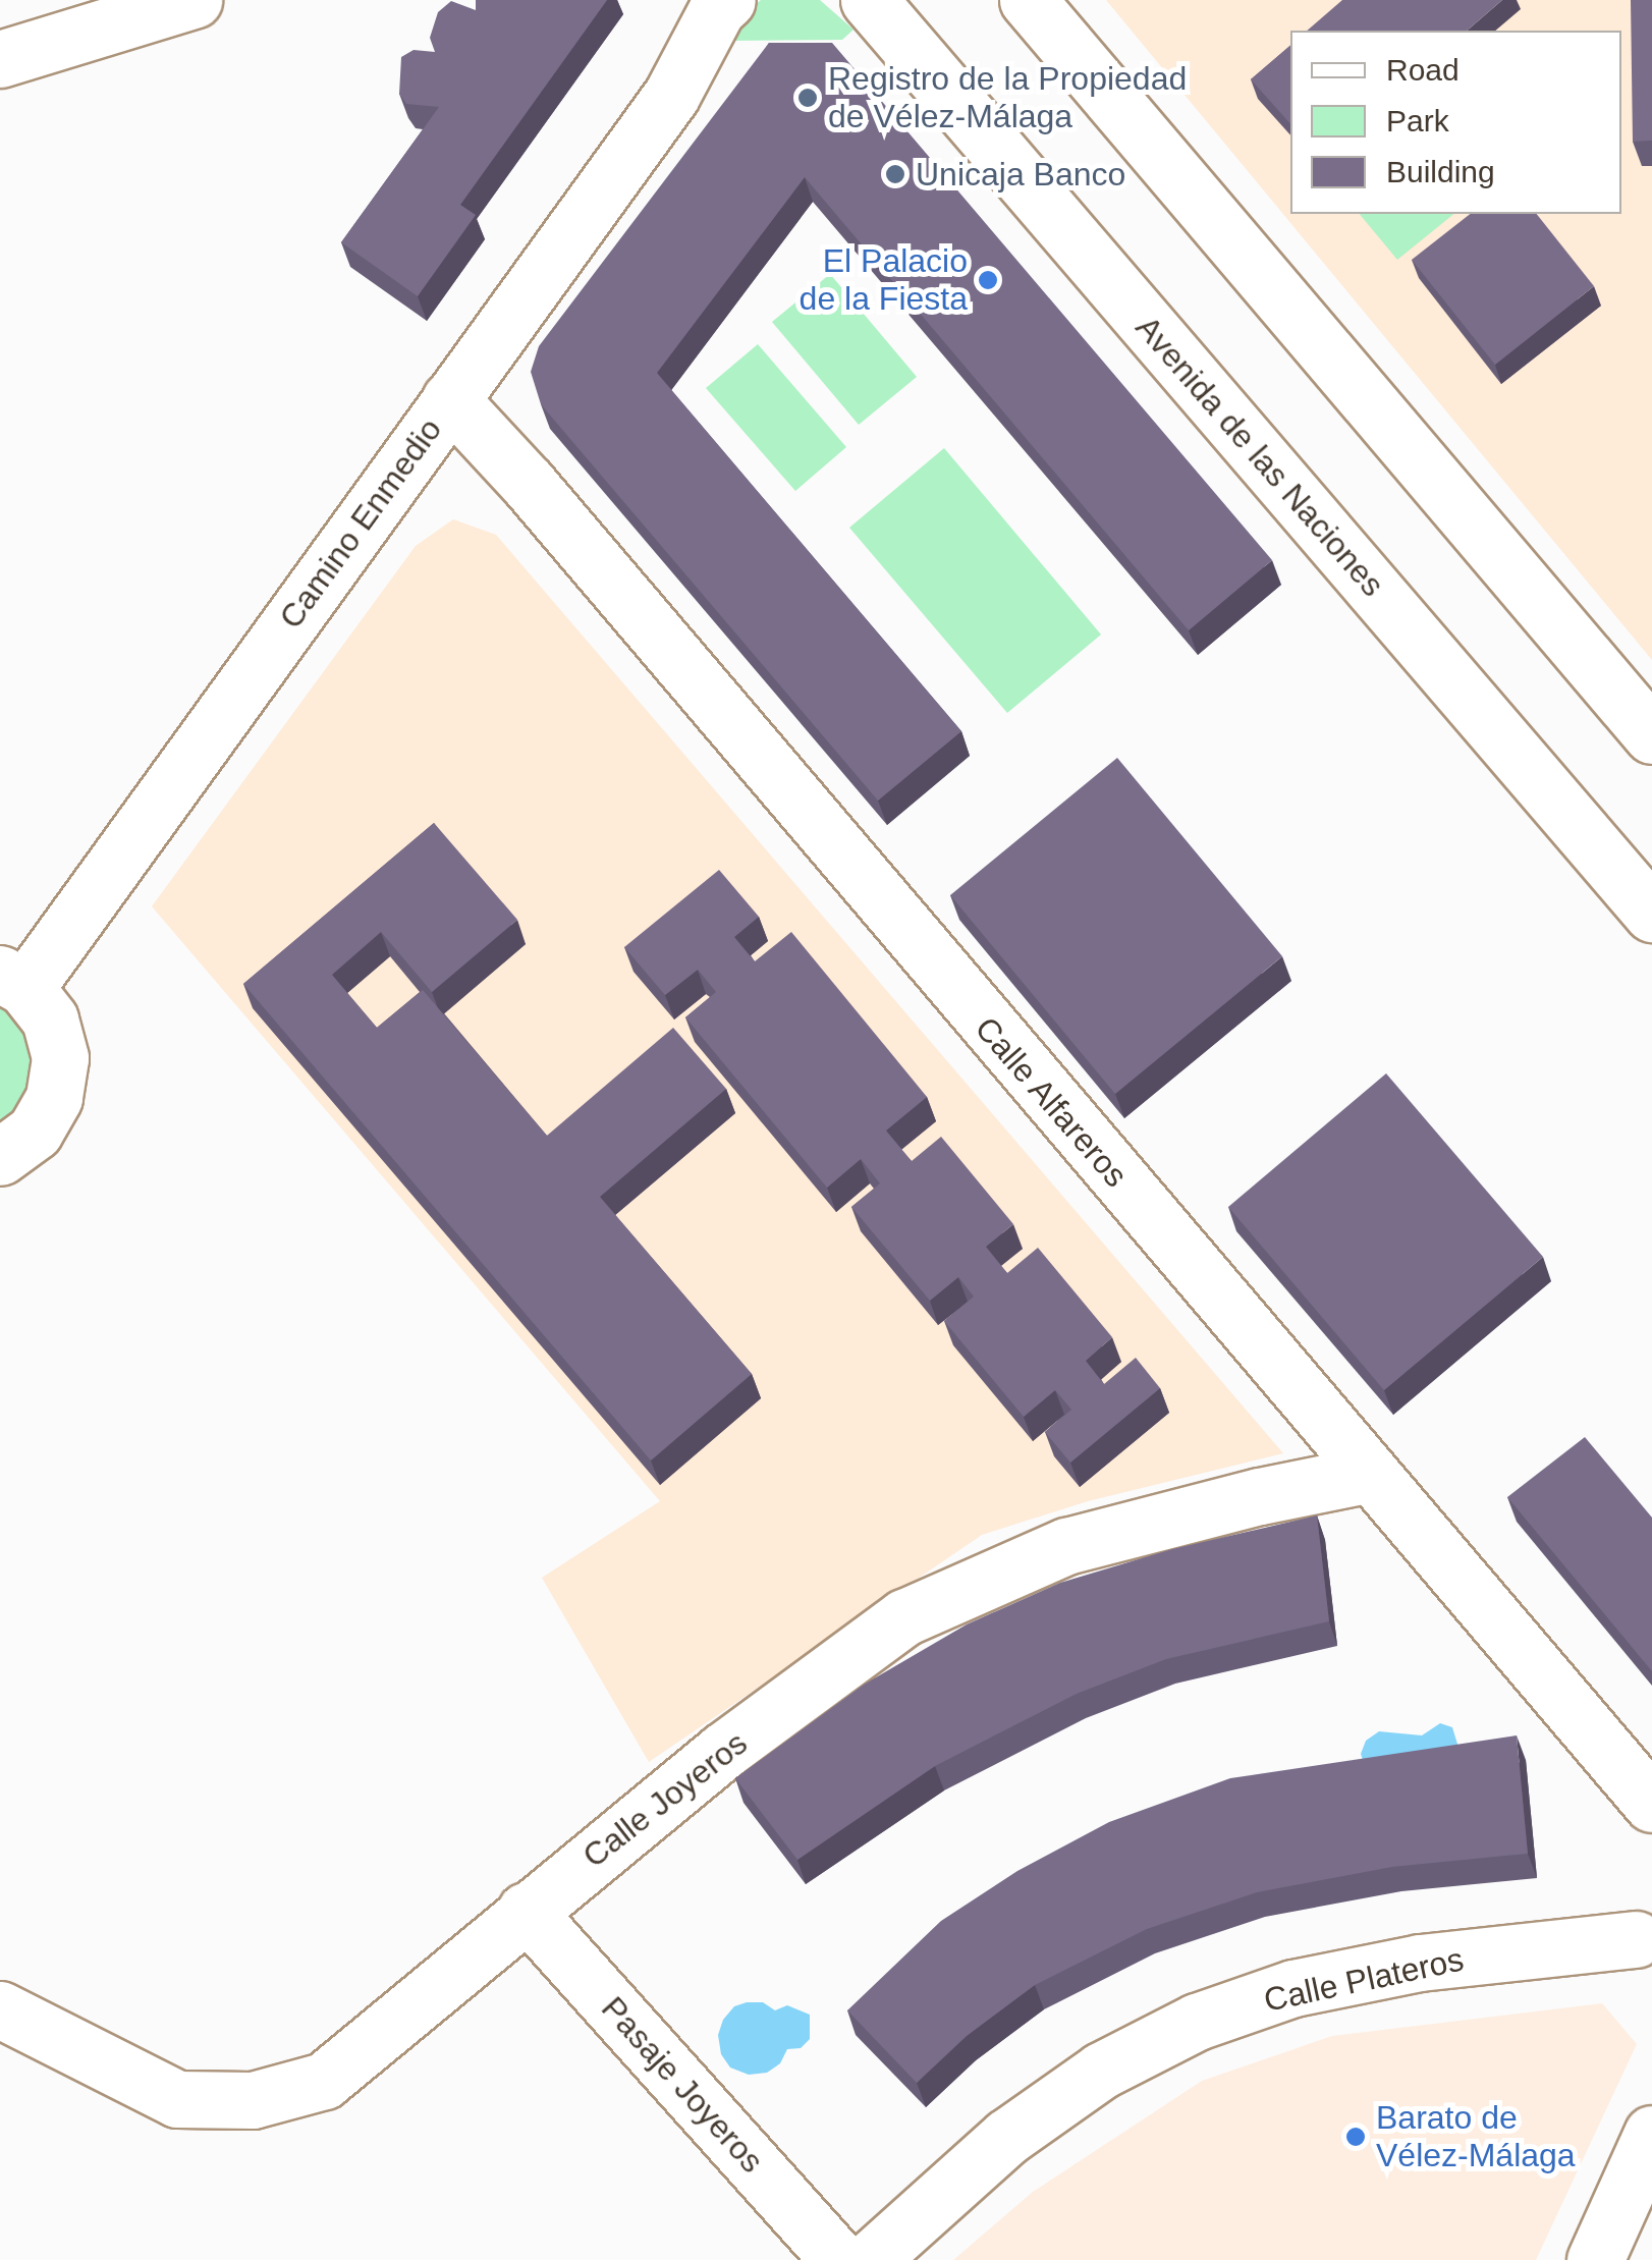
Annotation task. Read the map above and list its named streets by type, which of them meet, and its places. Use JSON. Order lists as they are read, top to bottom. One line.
{"streets":{"street":["Avenida de las Naciones","Camino Enmedio","Calle Alfareros","Calle Joyeros","Calle Plateros","Pasaje Joyeros"]},"crossings":[["Camino Enmedio","Calle Alfareros"],["Calle Alfareros","Calle Joyeros"],["Calle Joyeros","Pasaje Joyeros"]],"places":["Registro de la Propiedad de Vélez-Málaga","Unicaja Banco","El Palacio de la Fiesta","Barato de Vélez-Málaga"],"legend":["Road","Park","Building"]}
